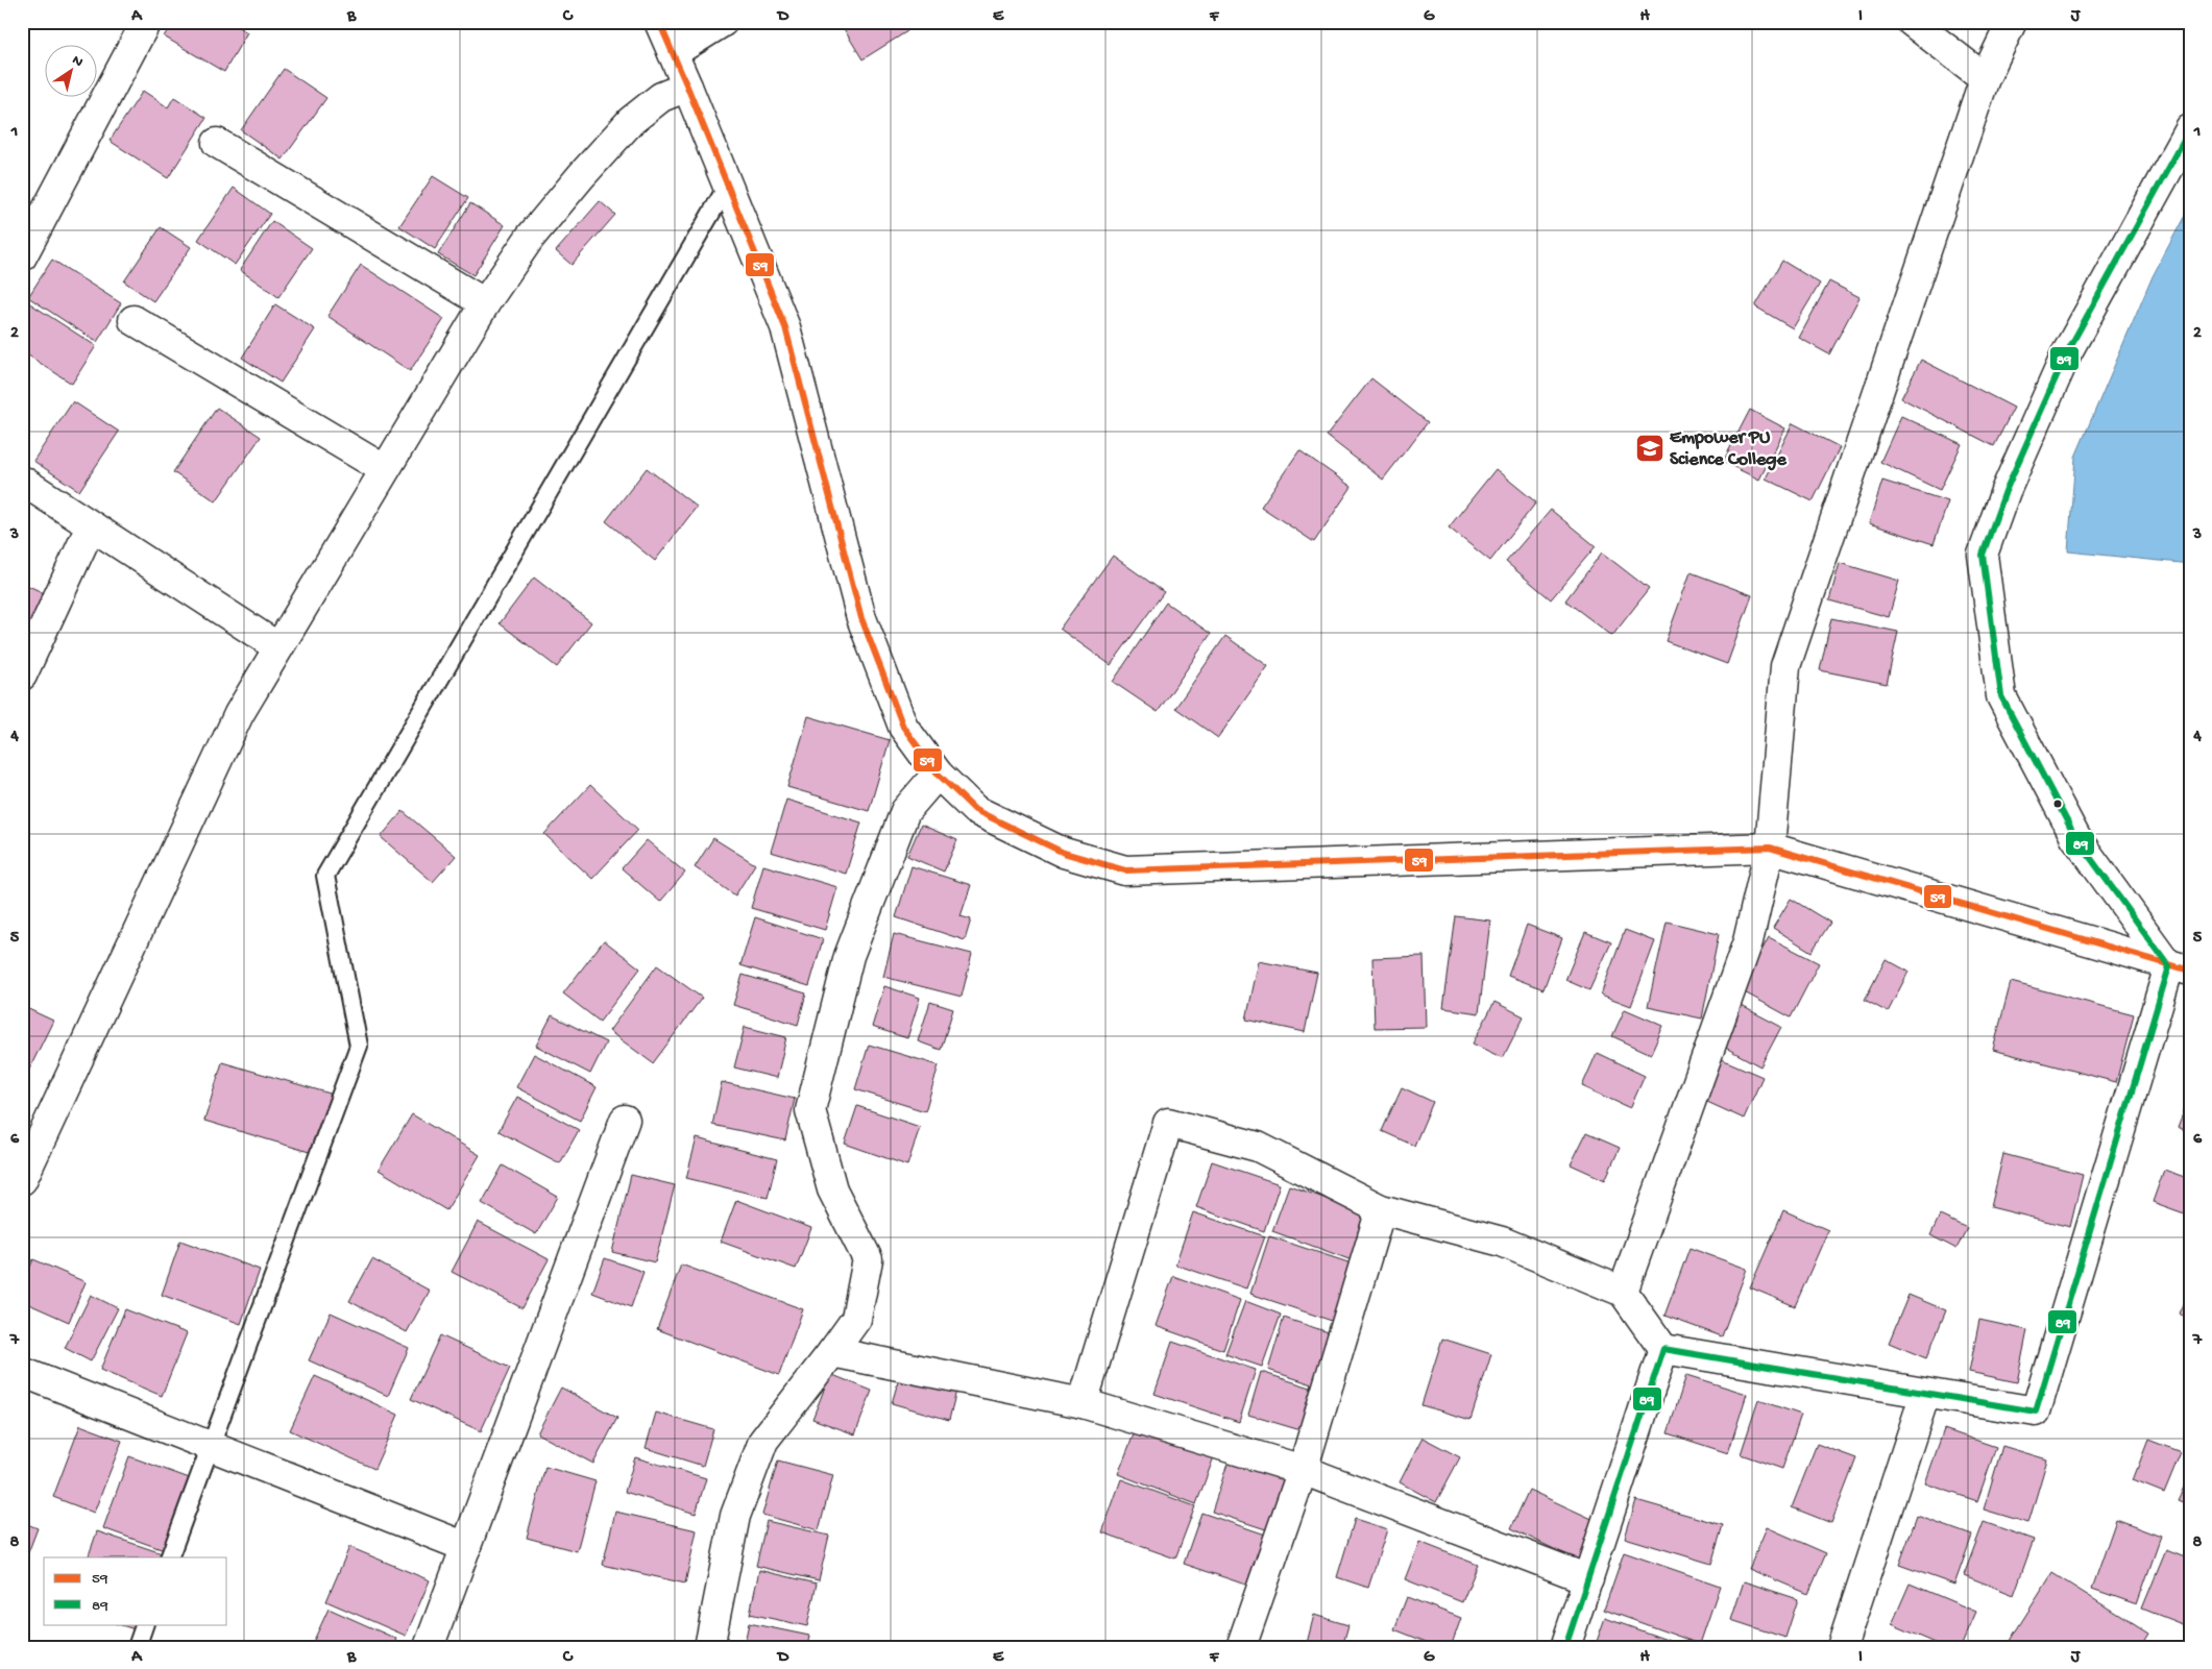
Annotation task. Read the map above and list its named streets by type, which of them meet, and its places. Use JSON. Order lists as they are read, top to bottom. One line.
{"places":{"school or university":["Empower PU Science College"]},"lines":["transit line 59","transit line 89"],"legend":["59","89"],"north":"top right","grid":{"columns":["A","B","C","D","E","F","G","H","I","J"],"rows":["1","2","3","4","5","6","7","8"]}}
